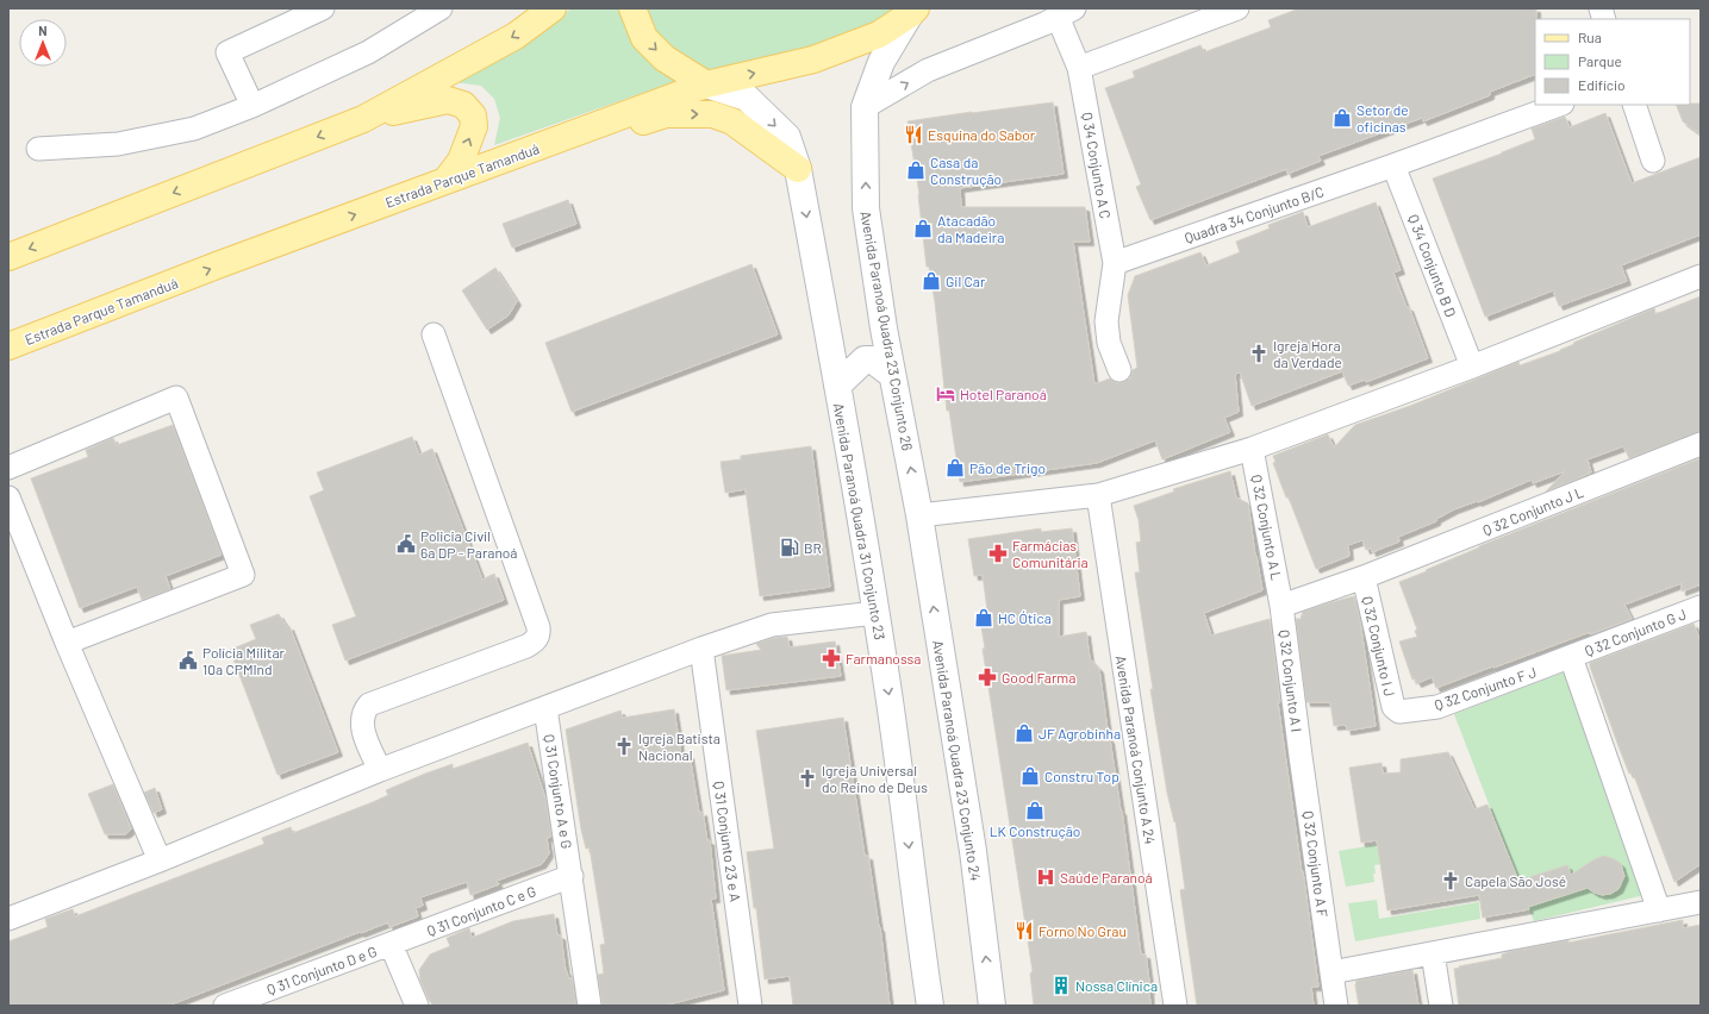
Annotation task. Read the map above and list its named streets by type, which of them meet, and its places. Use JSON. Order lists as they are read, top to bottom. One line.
{"streets":{"main road":["Estrada Parque Tamanduá"],"street":["Q 34 Conjunto A C","Quadra 34 Conjunto B/C","Q 34 Conjunto B D","Avenida Paranoá Quadra 23 Conjunto 26","Q 32 Conjunto J L","Avenida Paranoá Quadra 31 Conjunto 23","Q 32 Conjunto A L","Q 32 Conjunto G J","Q 32 Conjunto I J","Q 32 Conjunto A I","Q 32 Conjunto F J","Avenida Paranoá Conjunto A 24","Avenida Paranoá Quadra 23 Conjunto 24","Q 31 Conjunto A e G","Q 31 Conjunto 23 e A","Q 32 Conjunto A F","Q 31 Conjunto C e G","Q 31 Conjunto D e G"]},"crossings":[["Q 34 Conjunto A C","Quadra 34 Conjunto B/C"],["Estrada Parque Tamanduá","Avenida Paranoá Quadra 23 Conjunto 26"],["Estrada Parque Tamanduá","Avenida Paranoá Quadra 31 Conjunto 23"],["Quadra 34 Conjunto B/C","Q 34 Conjunto B D"],["Avenida Paranoá Quadra 23 Conjunto 26","Avenida Paranoá Quadra 23 Conjunto 24"],["Q 32 Conjunto J L","Q 32 Conjunto A L"],["Q 32 Conjunto J L","Q 32 Conjunto I J"],["Q 32 Conjunto J L","Q 32 Conjunto A I"],["Q 32 Conjunto A L","Q 32 Conjunto A I"],["Q 32 Conjunto G J","Q 32 Conjunto F J"],["Q 32 Conjunto I J","Q 32 Conjunto F J"],["Q 32 Conjunto A I","Q 32 Conjunto A F"],["Q 31 Conjunto A e G","Q 31 Conjunto C e G"],["Q 31 Conjunto C e G","Q 31 Conjunto D e G"]],"one_way":["Avenida Paranoá Quadra 23 Conjunto 26","Avenida Paranoá Quadra 31 Conjunto 23","Avenida Paranoá Quadra 23 Conjunto 24"],"places":{"shop":["Setor de oficinas","Casa da Construção","Atacadão da Madeira","Gil Car","Pão de Trigo","HC Ótica","JF Agrobinha","Constru Top","LK Construção"],"restaurant":["Esquina do Sabor","Forno No Grau"],"church":["Igreja Hora da Verdade","Igreja Batista Nacional","Igreja Universal do Reino de Deus","Capela São José"],"hotel":["Hotel Paranoá"],"public building":["Policia Civil 6a DP - Paranoá","Polícia Militar 10a CPMInd"],"fuel station":["BR"],"pharmacy":["Farmácias Comunitária","Farmanossa","Good Farma"],"hospital":["Saúde Paranoá"],"building":["Nossa Clínica"]},"legend":["Rua","Parque","Edifício"],"north":"top"}
